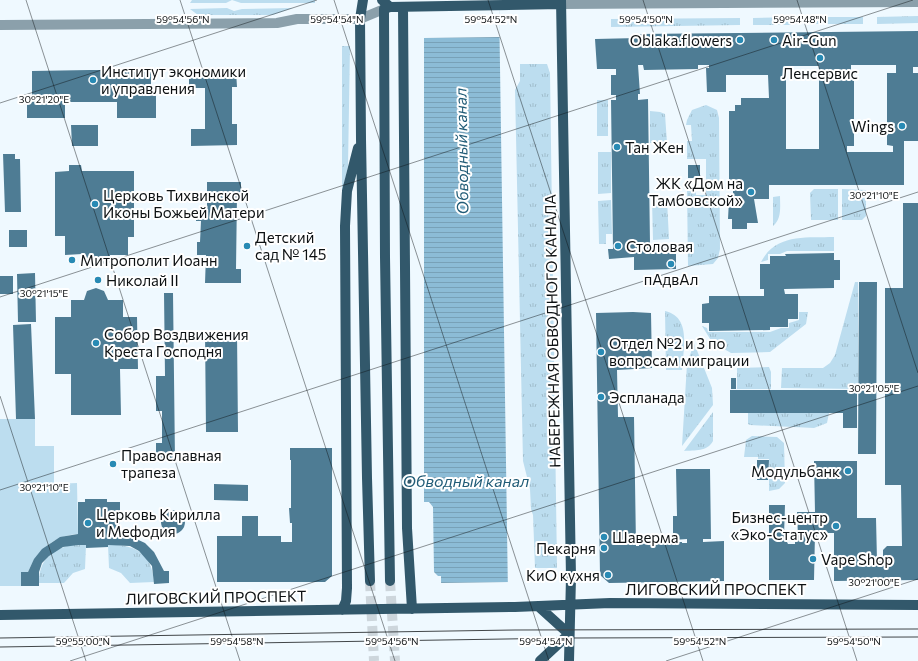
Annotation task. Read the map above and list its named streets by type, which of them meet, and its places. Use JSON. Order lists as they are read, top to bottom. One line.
{"streets":{"main road":["НАБЕРЕЖНАЯ ОБВОДНОГО КАНАЛА","ЛИГОВСКИЙ ПРОСПЕКТ"]},"crossings":[["НАБЕРЕЖНАЯ ОБВОДНОГО КАНАЛА","ЛИГОВСКИЙ ПРОСПЕКТ"]],"water":["Обводный канал"],"places":["Oblaka.flowers","Air-Gun","Ленсервис","Институт экономики и управления","Wings","Тан Жен","ЖК «Дом на Тамбовской»","Церковь Тихвинской Иконы Божьей Матери","Детский сад № 145","Столовая","Митрополит Иоанн","пАдвАл","Николай II","Собор Воздвижения Креста Господня","Отдел №2 и 3 по вопросам миграции","Эспланада","Православная трапеза","Модульбанк","Церковь Кирилла и Мефодия","Бизнес-центр «Эко-Статус»","Шаверма","Пекарня","Vape Shop","КиО кухня"],"coordinates":["59°54'56\"N","59°54'54\"N","59°54'52\"N","59°54'50\"N","59°54'48\"N","30°21'20\"E","30°21'10\"E","30°21'15\"E","30°21'05\"E","30°21'00\"E","59°55'00\"N","59°54'58\"N"]}
